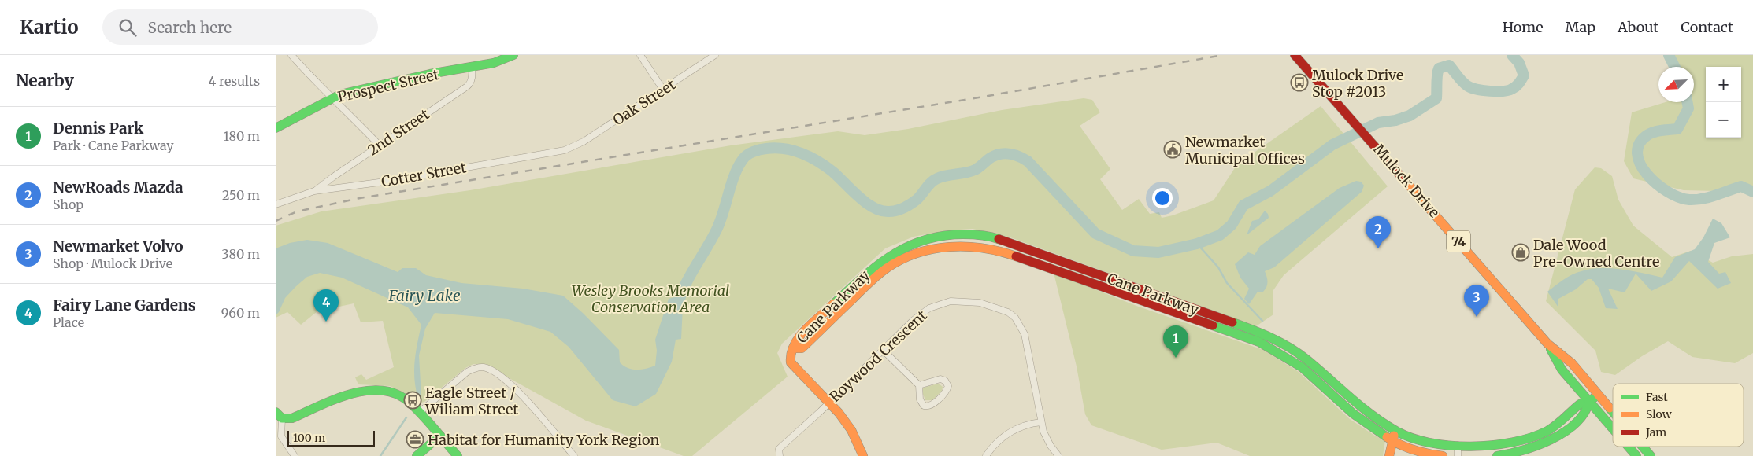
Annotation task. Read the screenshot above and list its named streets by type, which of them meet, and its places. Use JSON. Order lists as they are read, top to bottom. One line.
{"streets":{"main road":["Prospect Street","Mulock Drive","74","Cane Parkway"],"street":["Oak Street","2nd Street","Cotter Street","Roywood Crescent"]},"crossings":[["Prospect Street","2nd Street"],["Oak Street","Cotter Street"],["2nd Street","Cotter Street"],["Mulock Drive","Cane Parkway"]],"water":["Fairy Lake"],"parks":["Wesley Brooks Memorial Conservation Area"],"places":{"bus stop":["Mulock Drive Stop #2013","Eagle Street / Wiliam Street"],"public building":["Newmarket Municipal Offices"],"shop":["Dale Wood Pre-Owned Centre"],"office":["Habitat for Humanity York Region"]},"legend":["Fast","Slow","Jam"],"scale_bar":"100 m","north":"bottom left","page":{"header":"Kartio","search":"Search here","nav":["Home","Map","About","Contact"],"heading":["Nearby","4 results"],"map_buttons":["+","−"],"list":[{"mark":"1","name":"Dennis Park","note":"Park · Cane Parkway","value":"180 m"},{"mark":"2","name":"NewRoads Mazda","note":"Shop","value":"250 m"},{"mark":"3","name":"Newmarket Volvo","note":"Shop · Mulock Drive","value":"380 m"},{"mark":"4","name":"Fairy Lane Gardens","note":"Place","value":"960 m"}],"pins":["2","3","4","1"],"scale":"100 m"}}
